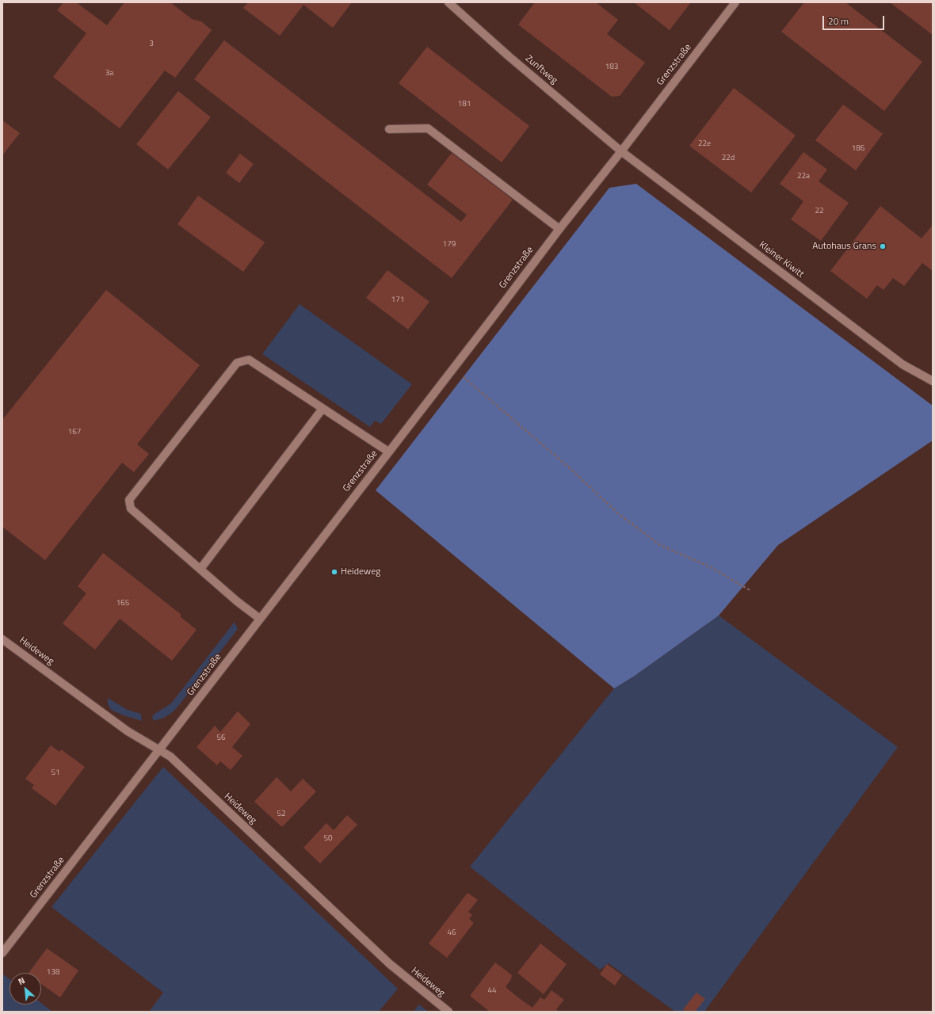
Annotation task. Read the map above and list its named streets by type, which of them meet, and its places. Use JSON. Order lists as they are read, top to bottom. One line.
{"streets":{"street":["Grenzstraße","Zunftweg","Kleiner Kiwitt","Heideweg"]},"crossings":[["Grenzstraße","Zunftweg"],["Grenzstraße","Kleiner Kiwitt"],["Grenzstraße","Heideweg"],["Zunftweg","Kleiner Kiwitt"]],"places":["Autohaus Grans","Heideweg"],"house_numbers":["3","183","3a","181","22e","186","22d","22a","22","179","171","167","165","56","51","52","50","46","138","44"],"scale_bar":"20 m","north":"top left"}
